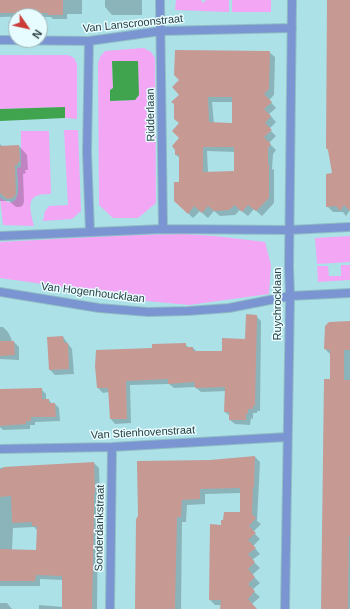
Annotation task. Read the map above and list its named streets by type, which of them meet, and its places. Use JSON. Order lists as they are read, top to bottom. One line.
{"streets":{"street":["Van Lanscroonstraat","Ridderlaan","Van Hogenhoucklaan","Ruychrocklaan","Van Stienhovenstraat","Sonderdankstraat"]},"crossings":[["Van Lanscroonstraat","Ridderlaan"],["Van Lanscroonstraat","Ruychrocklaan"],["Van Hogenhoucklaan","Ruychrocklaan"],["Ruychrocklaan","Van Stienhovenstraat"],["Van Stienhovenstraat","Sonderdankstraat"]],"north":"bottom right"}
